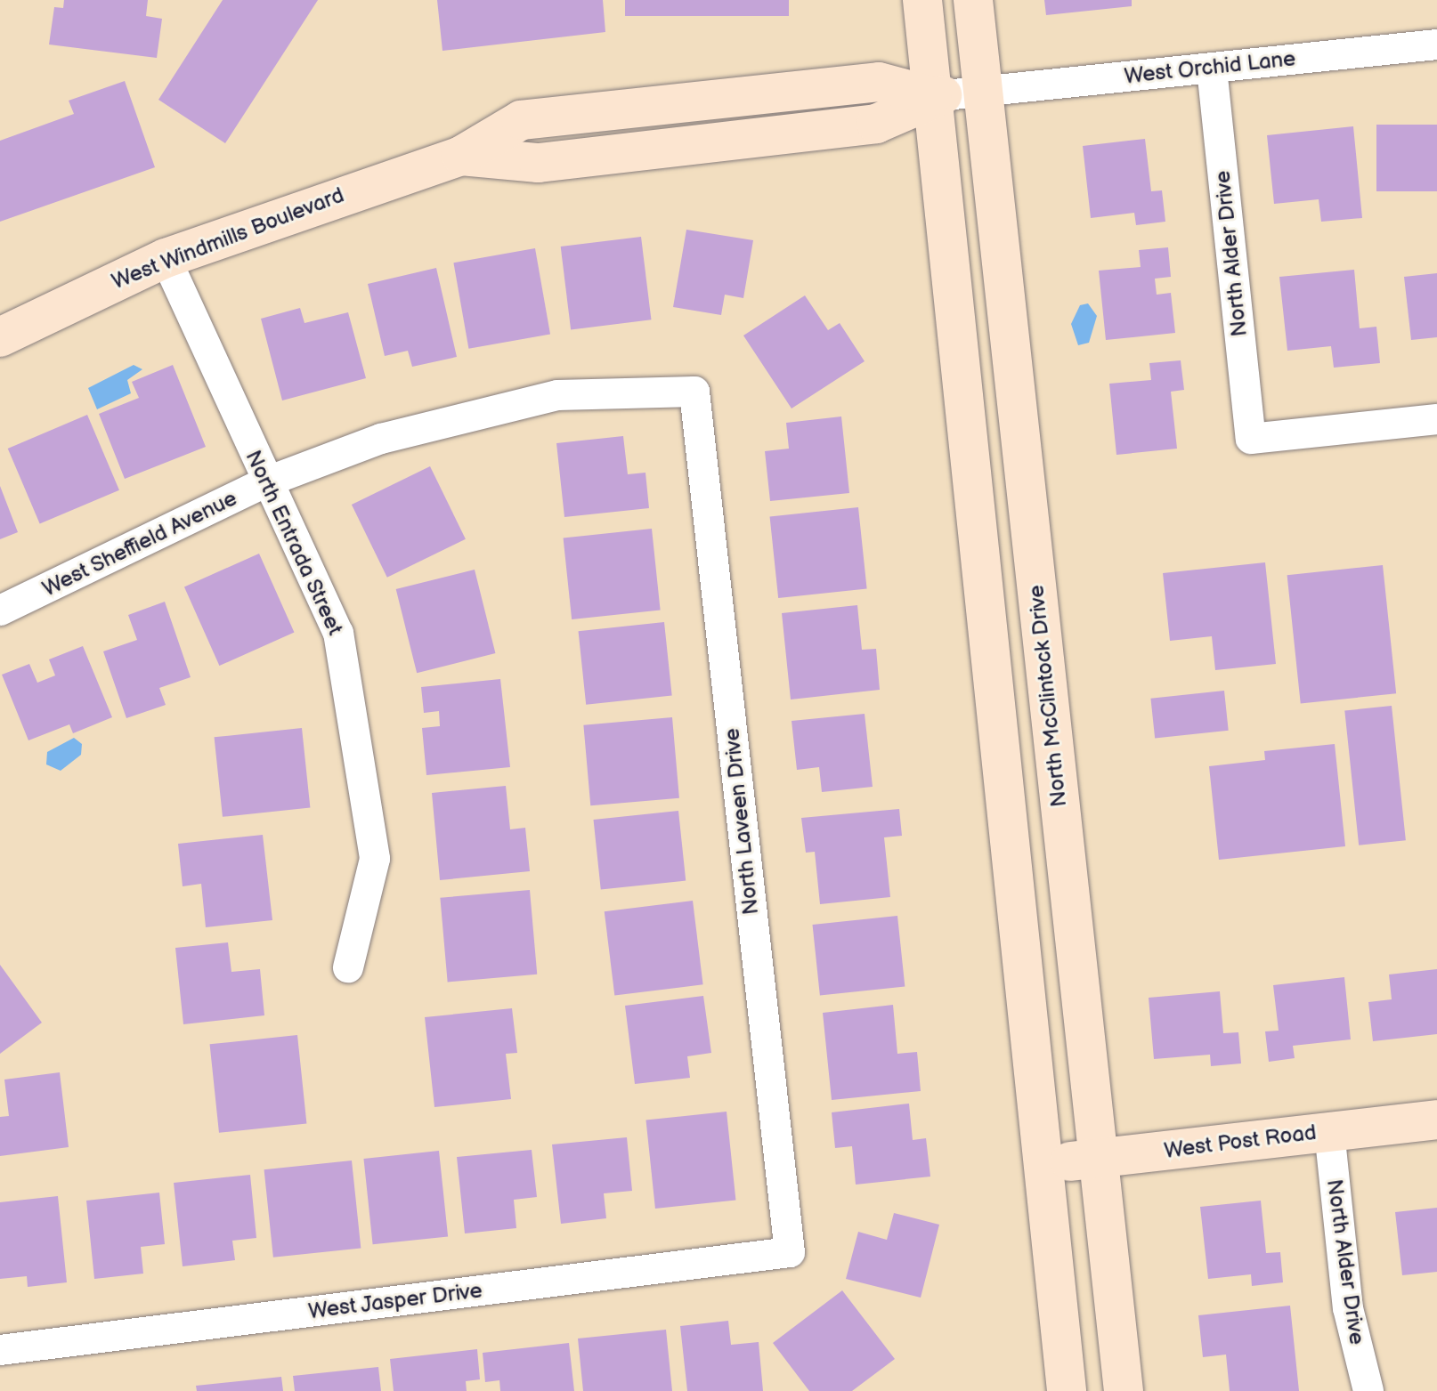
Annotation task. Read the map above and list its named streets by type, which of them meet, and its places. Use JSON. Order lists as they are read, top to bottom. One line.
{"streets":{"main road":["West Windmills Boulevard","North McClintock Drive","West Post Road"],"street":["West Orchid Lane","North Alder Drive","North Entrada Street","West Sheffield Avenue","North Laveen Drive","West Jasper Drive"]},"crossings":[["West Orchid Lane","West Windmills Boulevard"],["West Orchid Lane","North Alder Drive"],["West Orchid Lane","North McClintock Drive"],["West Windmills Boulevard","North Entrada Street"],["West Windmills Boulevard","North McClintock Drive"],["North Alder Drive","West Post Road"],["North Entrada Street","West Sheffield Avenue"],["West Sheffield Avenue","North Laveen Drive"],["North McClintock Drive","West Post Road"],["North Laveen Drive","West Jasper Drive"]]}
